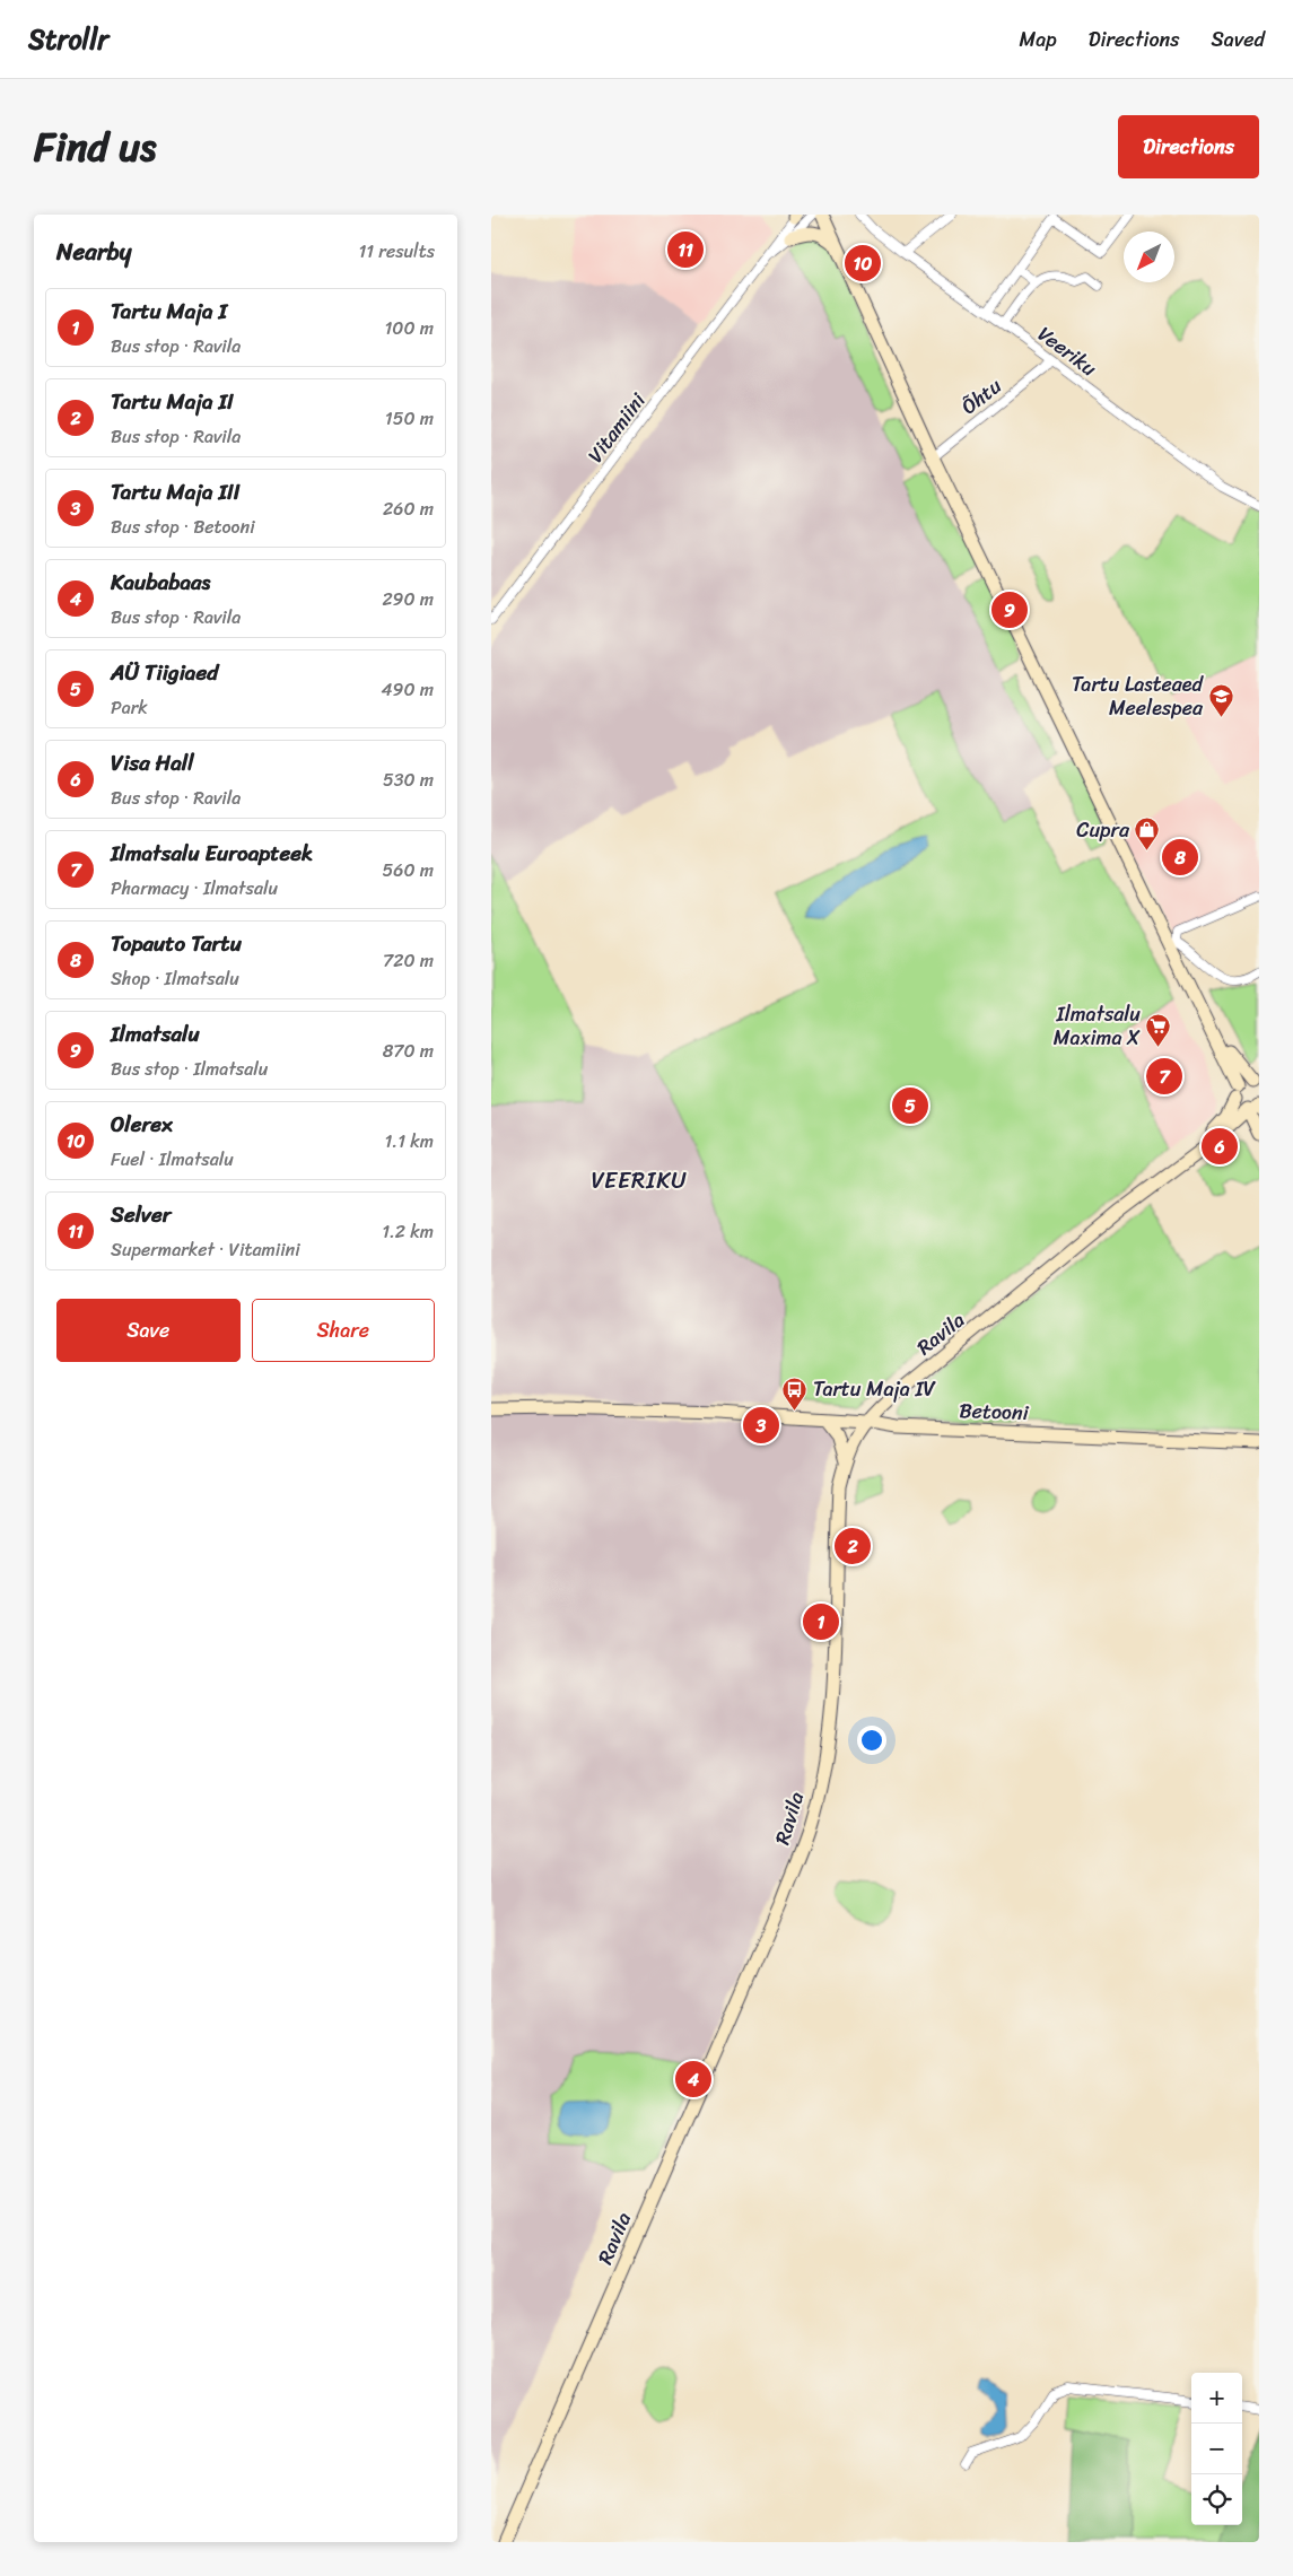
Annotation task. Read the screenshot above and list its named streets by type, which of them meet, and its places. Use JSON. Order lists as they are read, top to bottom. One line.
{"streets":{"street":["Veeriku","Õhtu","Vitamiini","Ravila","Betooni"]},"crossings":[["Veeriku","Õhtu"],["Ravila","Betooni"]],"districts":["VEERIKU"],"places":{"school or university":["Tartu Lasteaed Meelespea"],"shop":["Cupra"],"supermarket":["Ilmatsalu Maxima X"],"bus stop":["Tartu Maja IV"]},"north":"bottom left","page":{"header":"Strollr","nav":["Map","Directions","Saved"],"title":"Find us","buttons":["Directions",["Save","Share"]],"heading":["Nearby","11 results"],"pins":["11","10","9","8","7","5","6","3","2","1","4"],"list":[{"mark":"1","name":"Tartu Maja I","note":"Bus stop · Ravila","value":"100 m"},{"mark":"2","name":"Tartu Maja II","note":"Bus stop · Ravila","value":"150 m"},{"mark":"3","name":"Tartu Maja III","note":"Bus stop · Betooni","value":"260 m"},{"mark":"4","name":"Kaubabaas","note":"Bus stop · Ravila","value":"290 m"},{"mark":"5","name":"AÜ Tiigiaed","note":"Park","value":"490 m"},{"mark":"6","name":"Visa Hall","note":"Bus stop · Ravila","value":"530 m"},{"mark":"7","name":"Ilmatsalu Euroapteek","note":"Pharmacy · Ilmatsalu","value":"560 m"},{"mark":"8","name":"Topauto Tartu","note":"Shop · Ilmatsalu","value":"720 m"},{"mark":"9","name":"Ilmatsalu","note":"Bus stop · Ilmatsalu","value":"870 m"},{"mark":"10","name":"Olerex","note":"Fuel · Ilmatsalu","value":"1.1 km"},{"mark":"11","name":"Selver","note":"Supermarket · Vitamiini","value":"1.2 km"}],"map_buttons":["+","−"]}}
